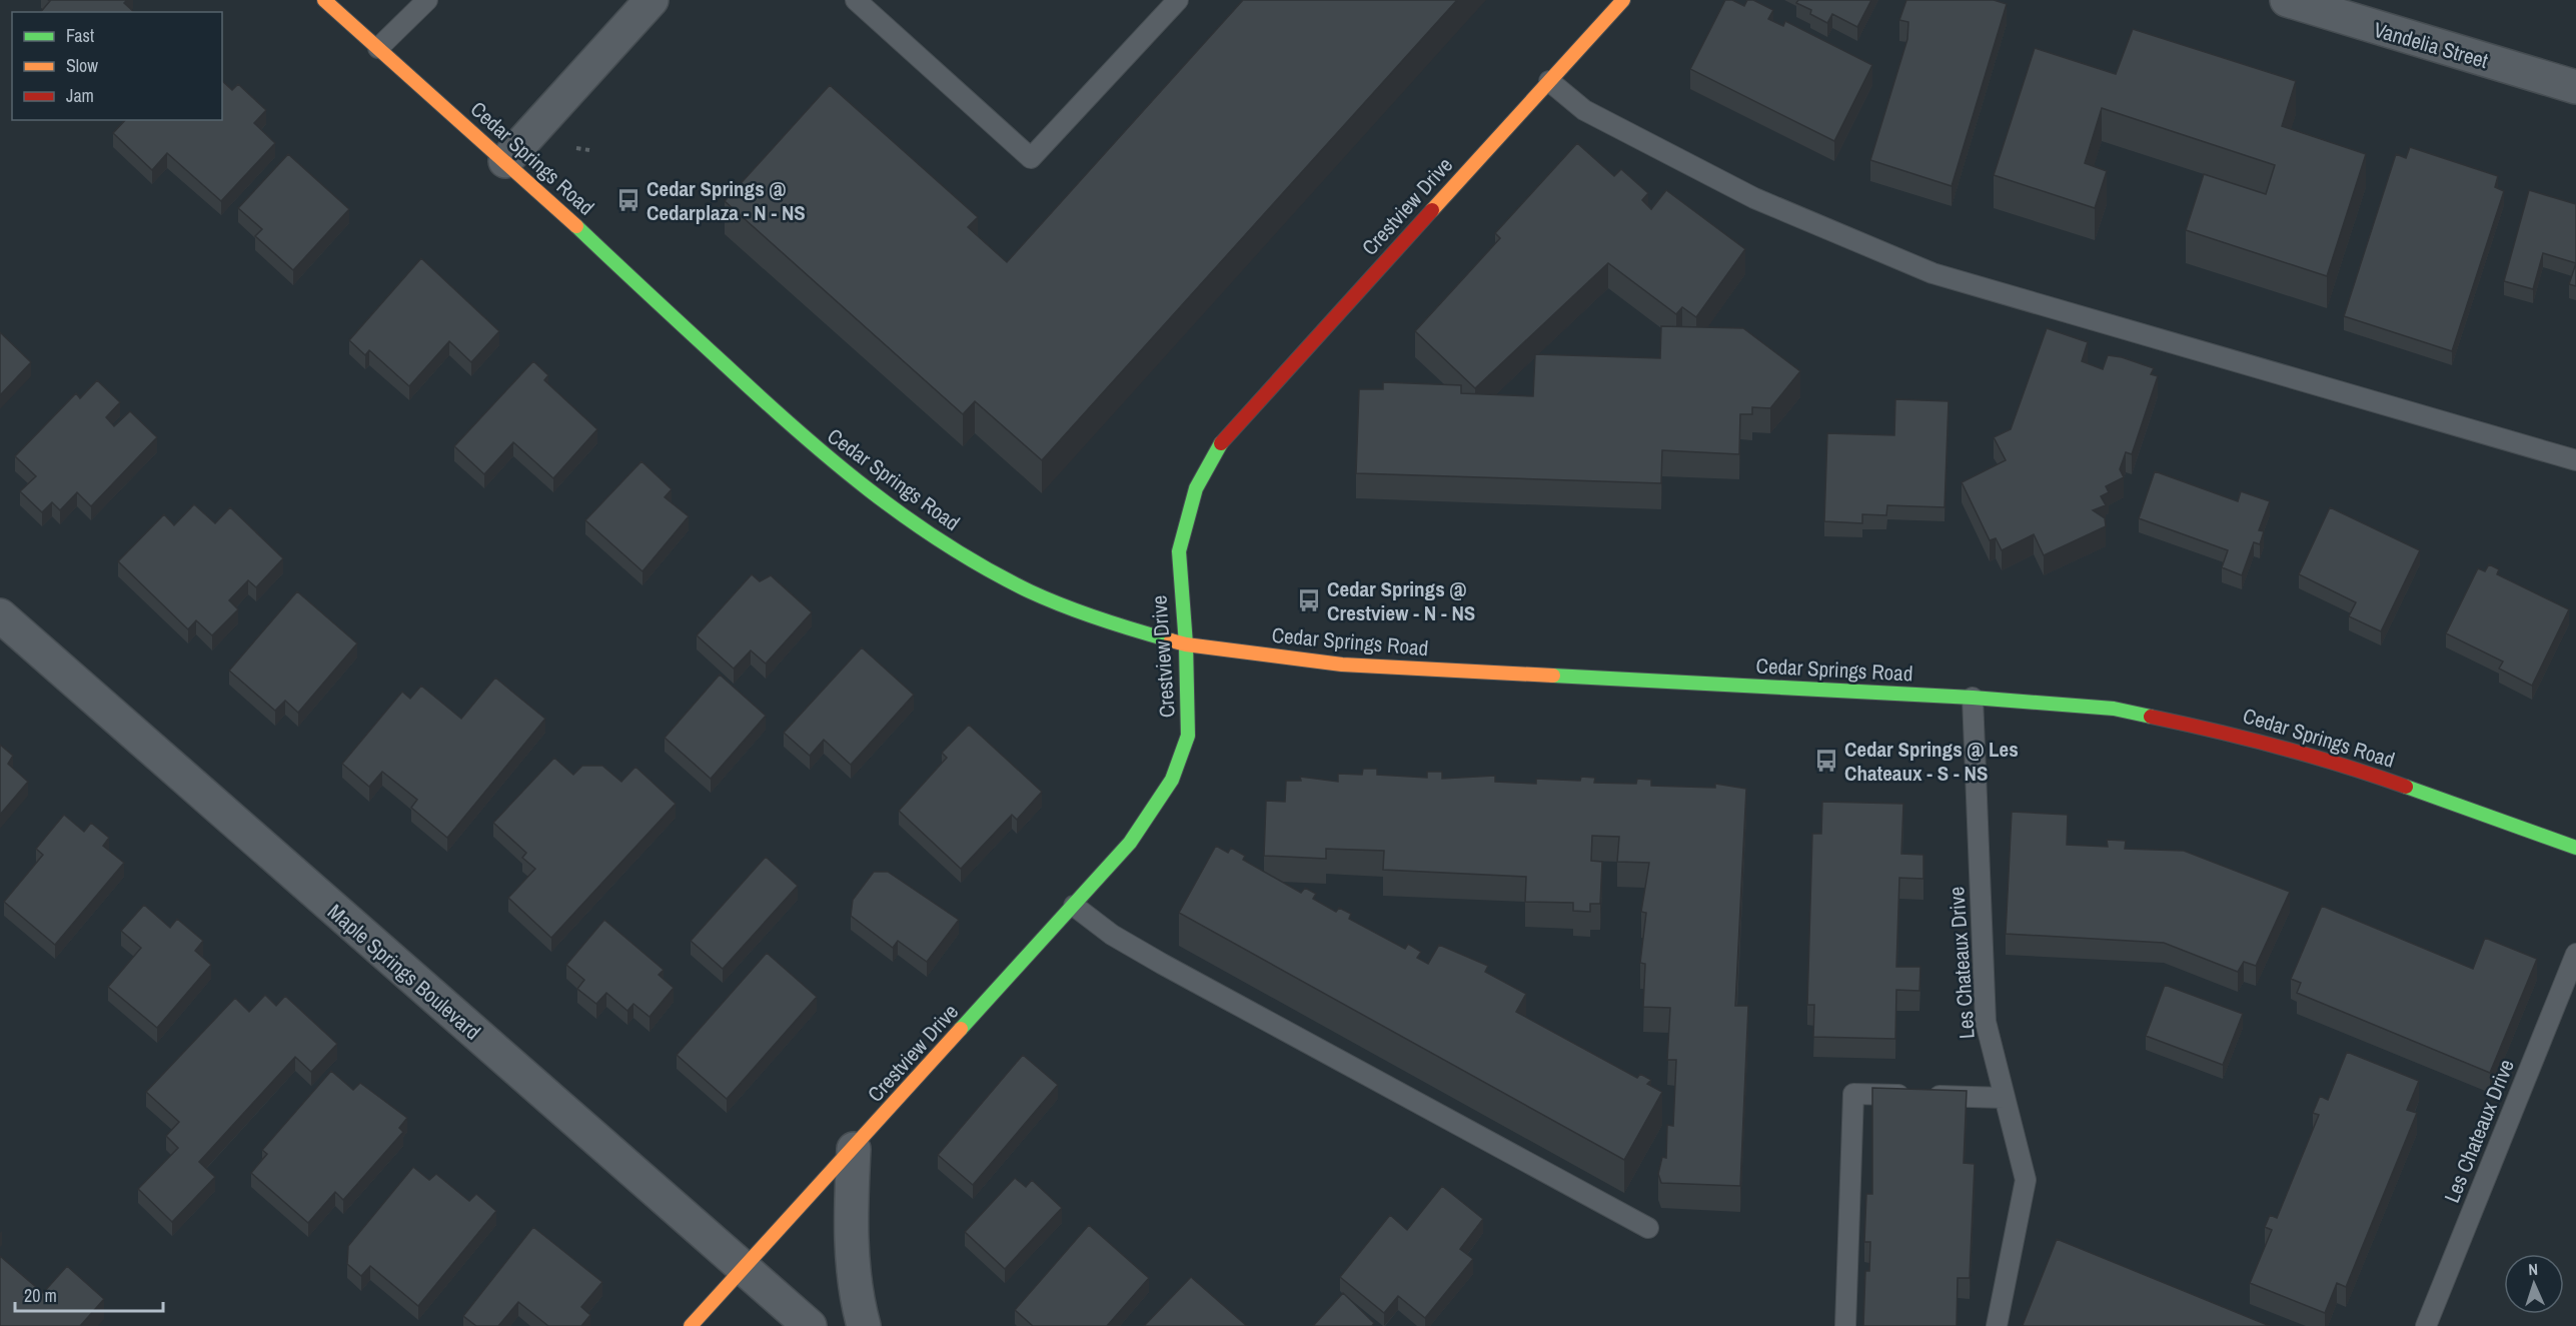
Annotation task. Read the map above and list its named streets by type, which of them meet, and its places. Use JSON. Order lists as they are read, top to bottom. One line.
{"streets":{"main road":["Cedar Springs Road","Crestview Drive"],"street":["Vandelia Street","Maple Springs Boulevard"],"lane":["Les Chateaux Drive"]},"crossings":[["Cedar Springs Road","Crestview Drive"],["Cedar Springs Road","Les Chateaux Drive"],["Crestview Drive","Maple Springs Boulevard"]],"places":{"bus stop":["Cedar Springs @ Cedarplaza - N - NS","Cedar Springs @ Crestview - N - NS","Cedar Springs @ Les Chateaux - S - NS"]},"legend":["Fast","Slow","Jam"],"scale_bar":"20 m","north":"top"}
